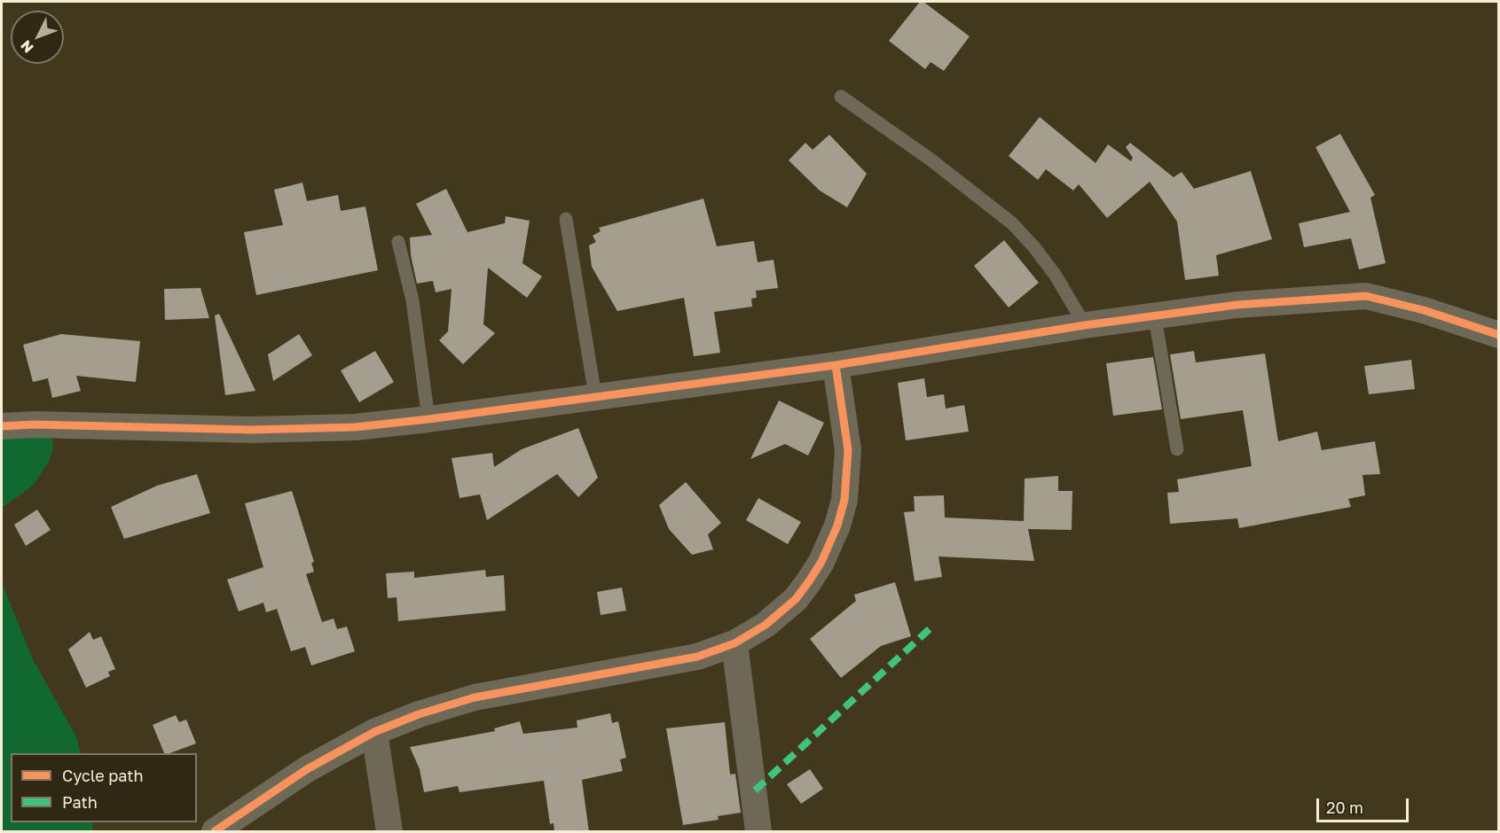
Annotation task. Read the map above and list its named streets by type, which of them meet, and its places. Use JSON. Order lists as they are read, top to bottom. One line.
{"legend":["Cycle path","Path"],"scale_bar":"20 m","north":"bottom left"}
